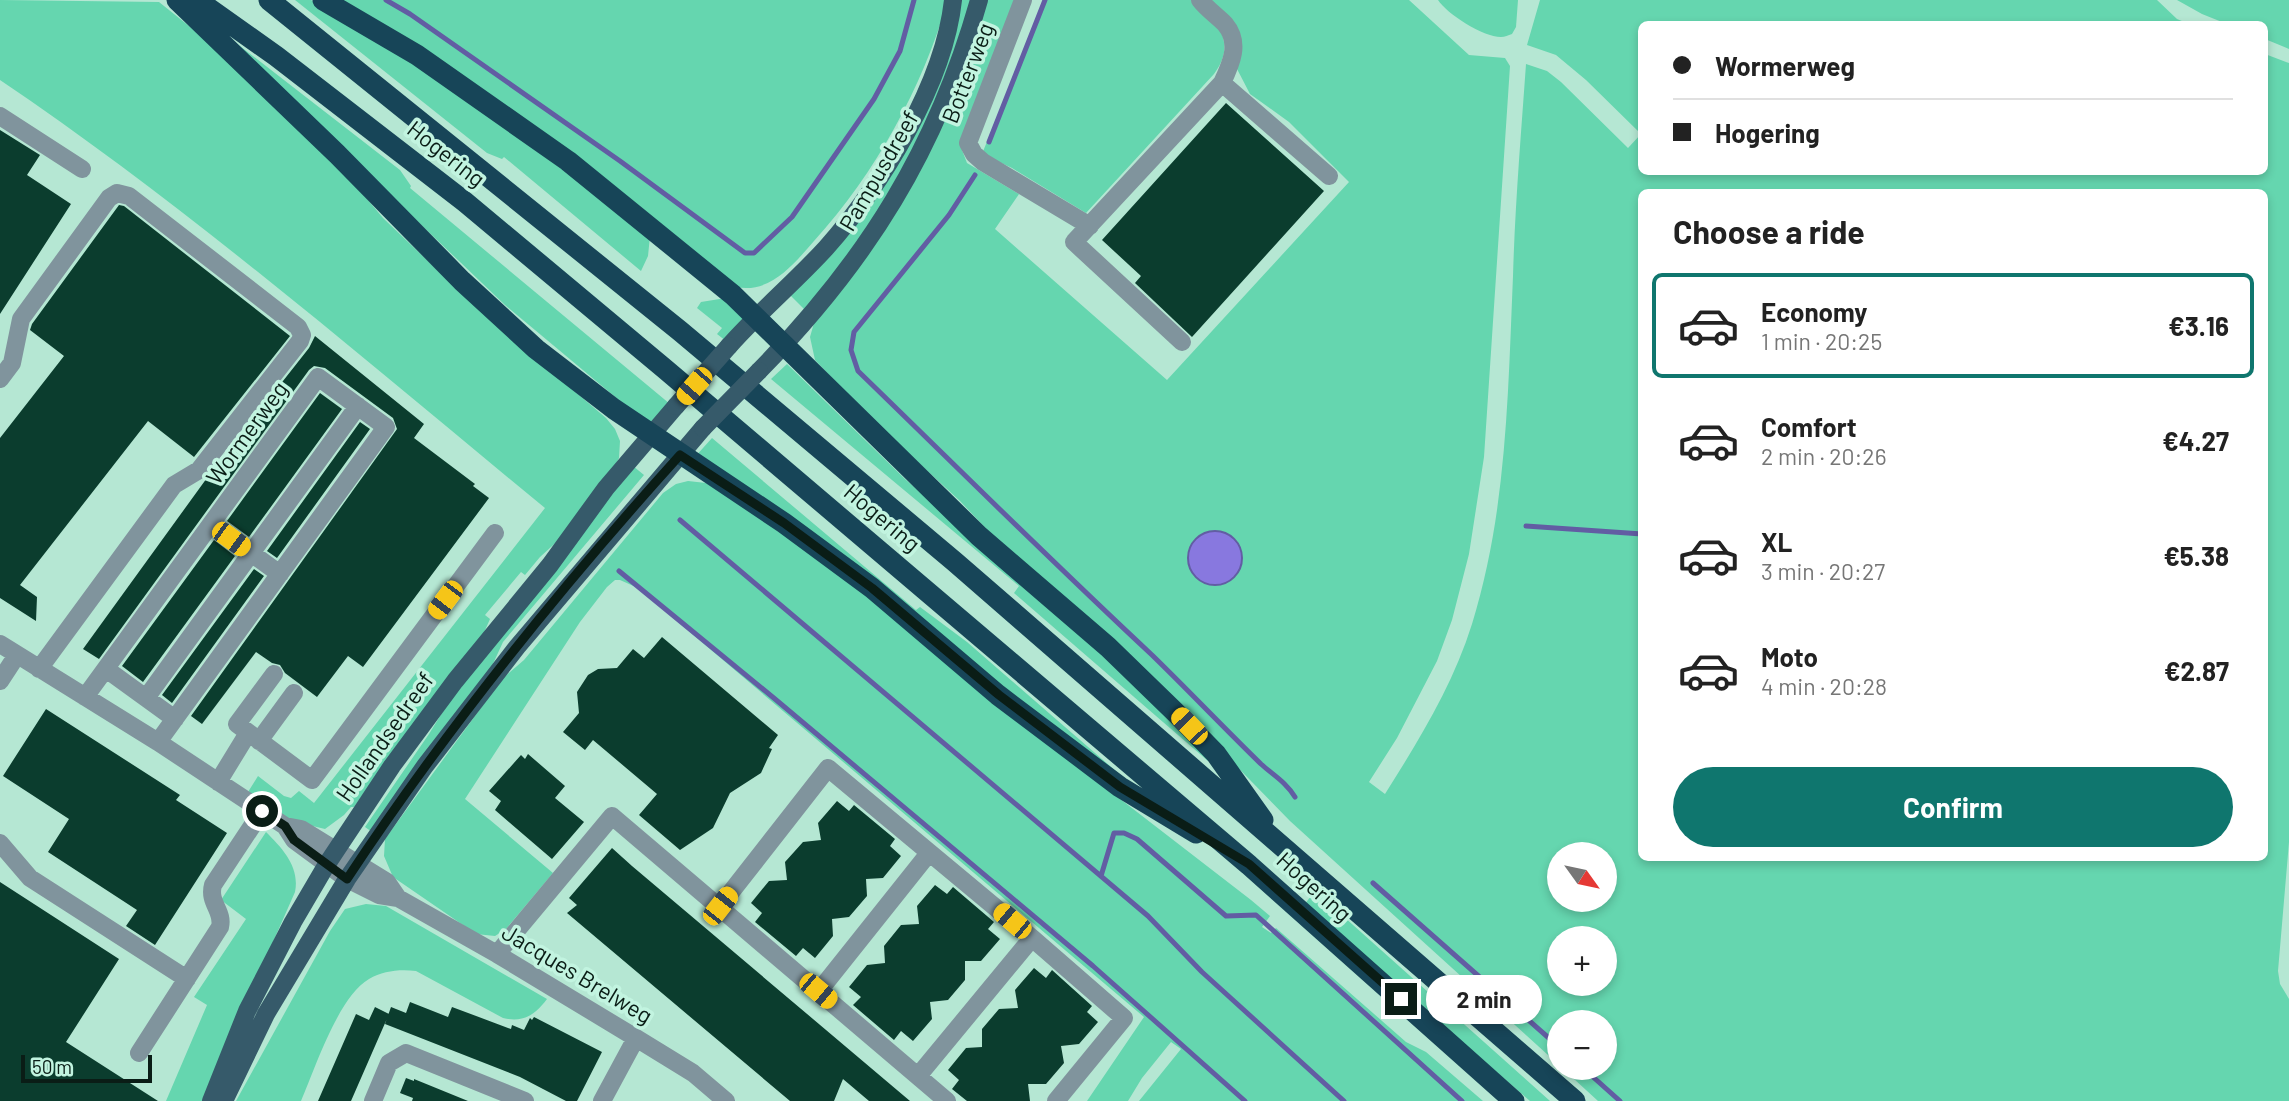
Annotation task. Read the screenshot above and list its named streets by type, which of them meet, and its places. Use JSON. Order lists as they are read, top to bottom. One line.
{"streets":{"highway":["Hogering"],"main road":["Pampusdreef","Hollandsedreef"],"street":["Botterweg","Wormerweg","Jacques Brelweg"]},"crossings":[["Pampusdreef","Hollandsedreef"],["Hollandsedreef","Jacques Brelweg"]],"scale_bar":"50 m","north":"bottom right","page":{"banner":["Wormerweg","Hogering"],"heading":"Choose a ride","list":[{"name":"Economy","note":"1 min · 20:25","value":"€3.16"},{"name":"Comfort","note":"2 min · 20:26","value":"€4.27"},{"name":"XL","note":"3 min · 20:27","value":"€5.38"},{"name":"Moto","note":"4 min · 20:28","value":"€2.87"}],"buttons":"Confirm","map_buttons":["+","−"],"bubble":"2 min","scale":"50 m"}}
